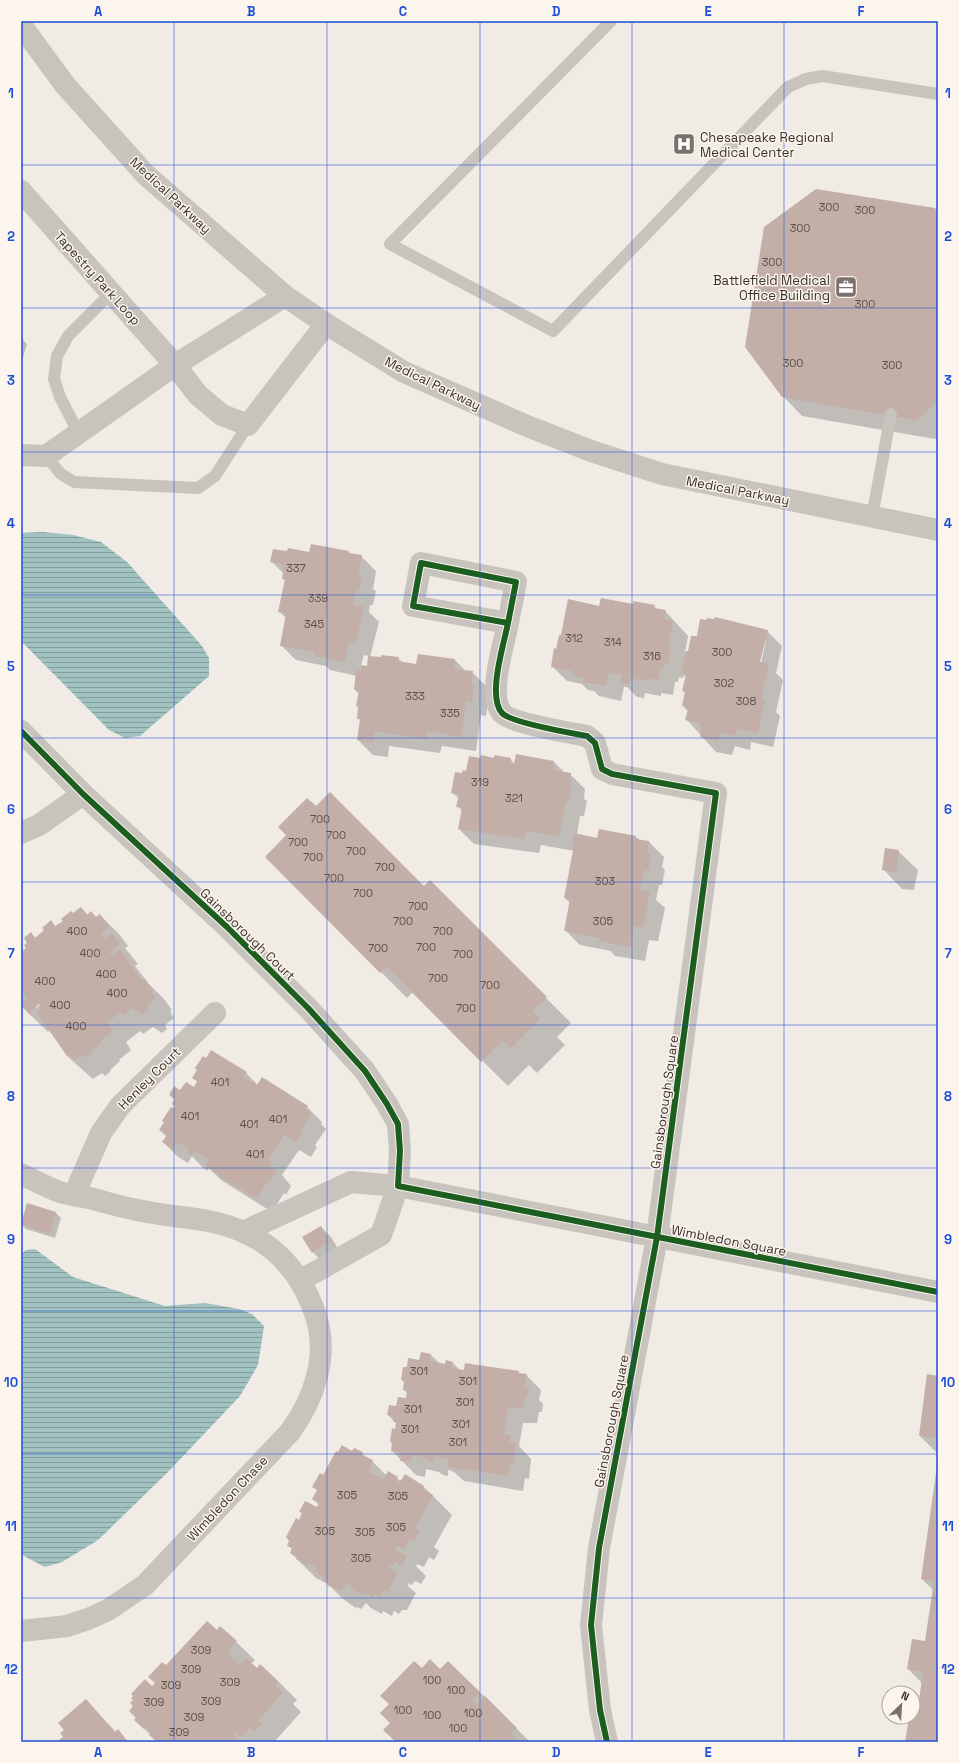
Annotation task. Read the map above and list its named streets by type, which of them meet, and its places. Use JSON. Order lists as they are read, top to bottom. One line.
{"streets":{"street":["Medical Parkway","Tapestry Park Loop","Gainsborough Court","Henley Court","Gainsborough Square","Wimbledon Square","Wimbledon Chase"]},"crossings":[["Gainsborough Court","Wimbledon Square"],["Henley Court","Wimbledon Chase"],["Gainsborough Square","Wimbledon Square"]],"places":{"hospital":["Chesapeake Regional Medical Center"],"office":["Battlefield Medical Office Building"]},"house_numbers":["300","300","300","300","300","300","300","337","339","345","312","314","300","316","302","333","308","335","319","321","700","700","700","700","700","700","700","303","700","700","700","305","400","700","700","700","400","700","400","700","400","700","400","400","700","400","401","401","401","401","401","301","301","301","301","301","301","301","305","305","305","305","305","305","309","309","100","309","309","100","309","309","100","100","100","309","100","309"],"north":"top right","grid":{"columns":["A","B","C","D","E","F"],"rows":["1","2","3","4","5","6","7","8","9","10","11","12"]}}
